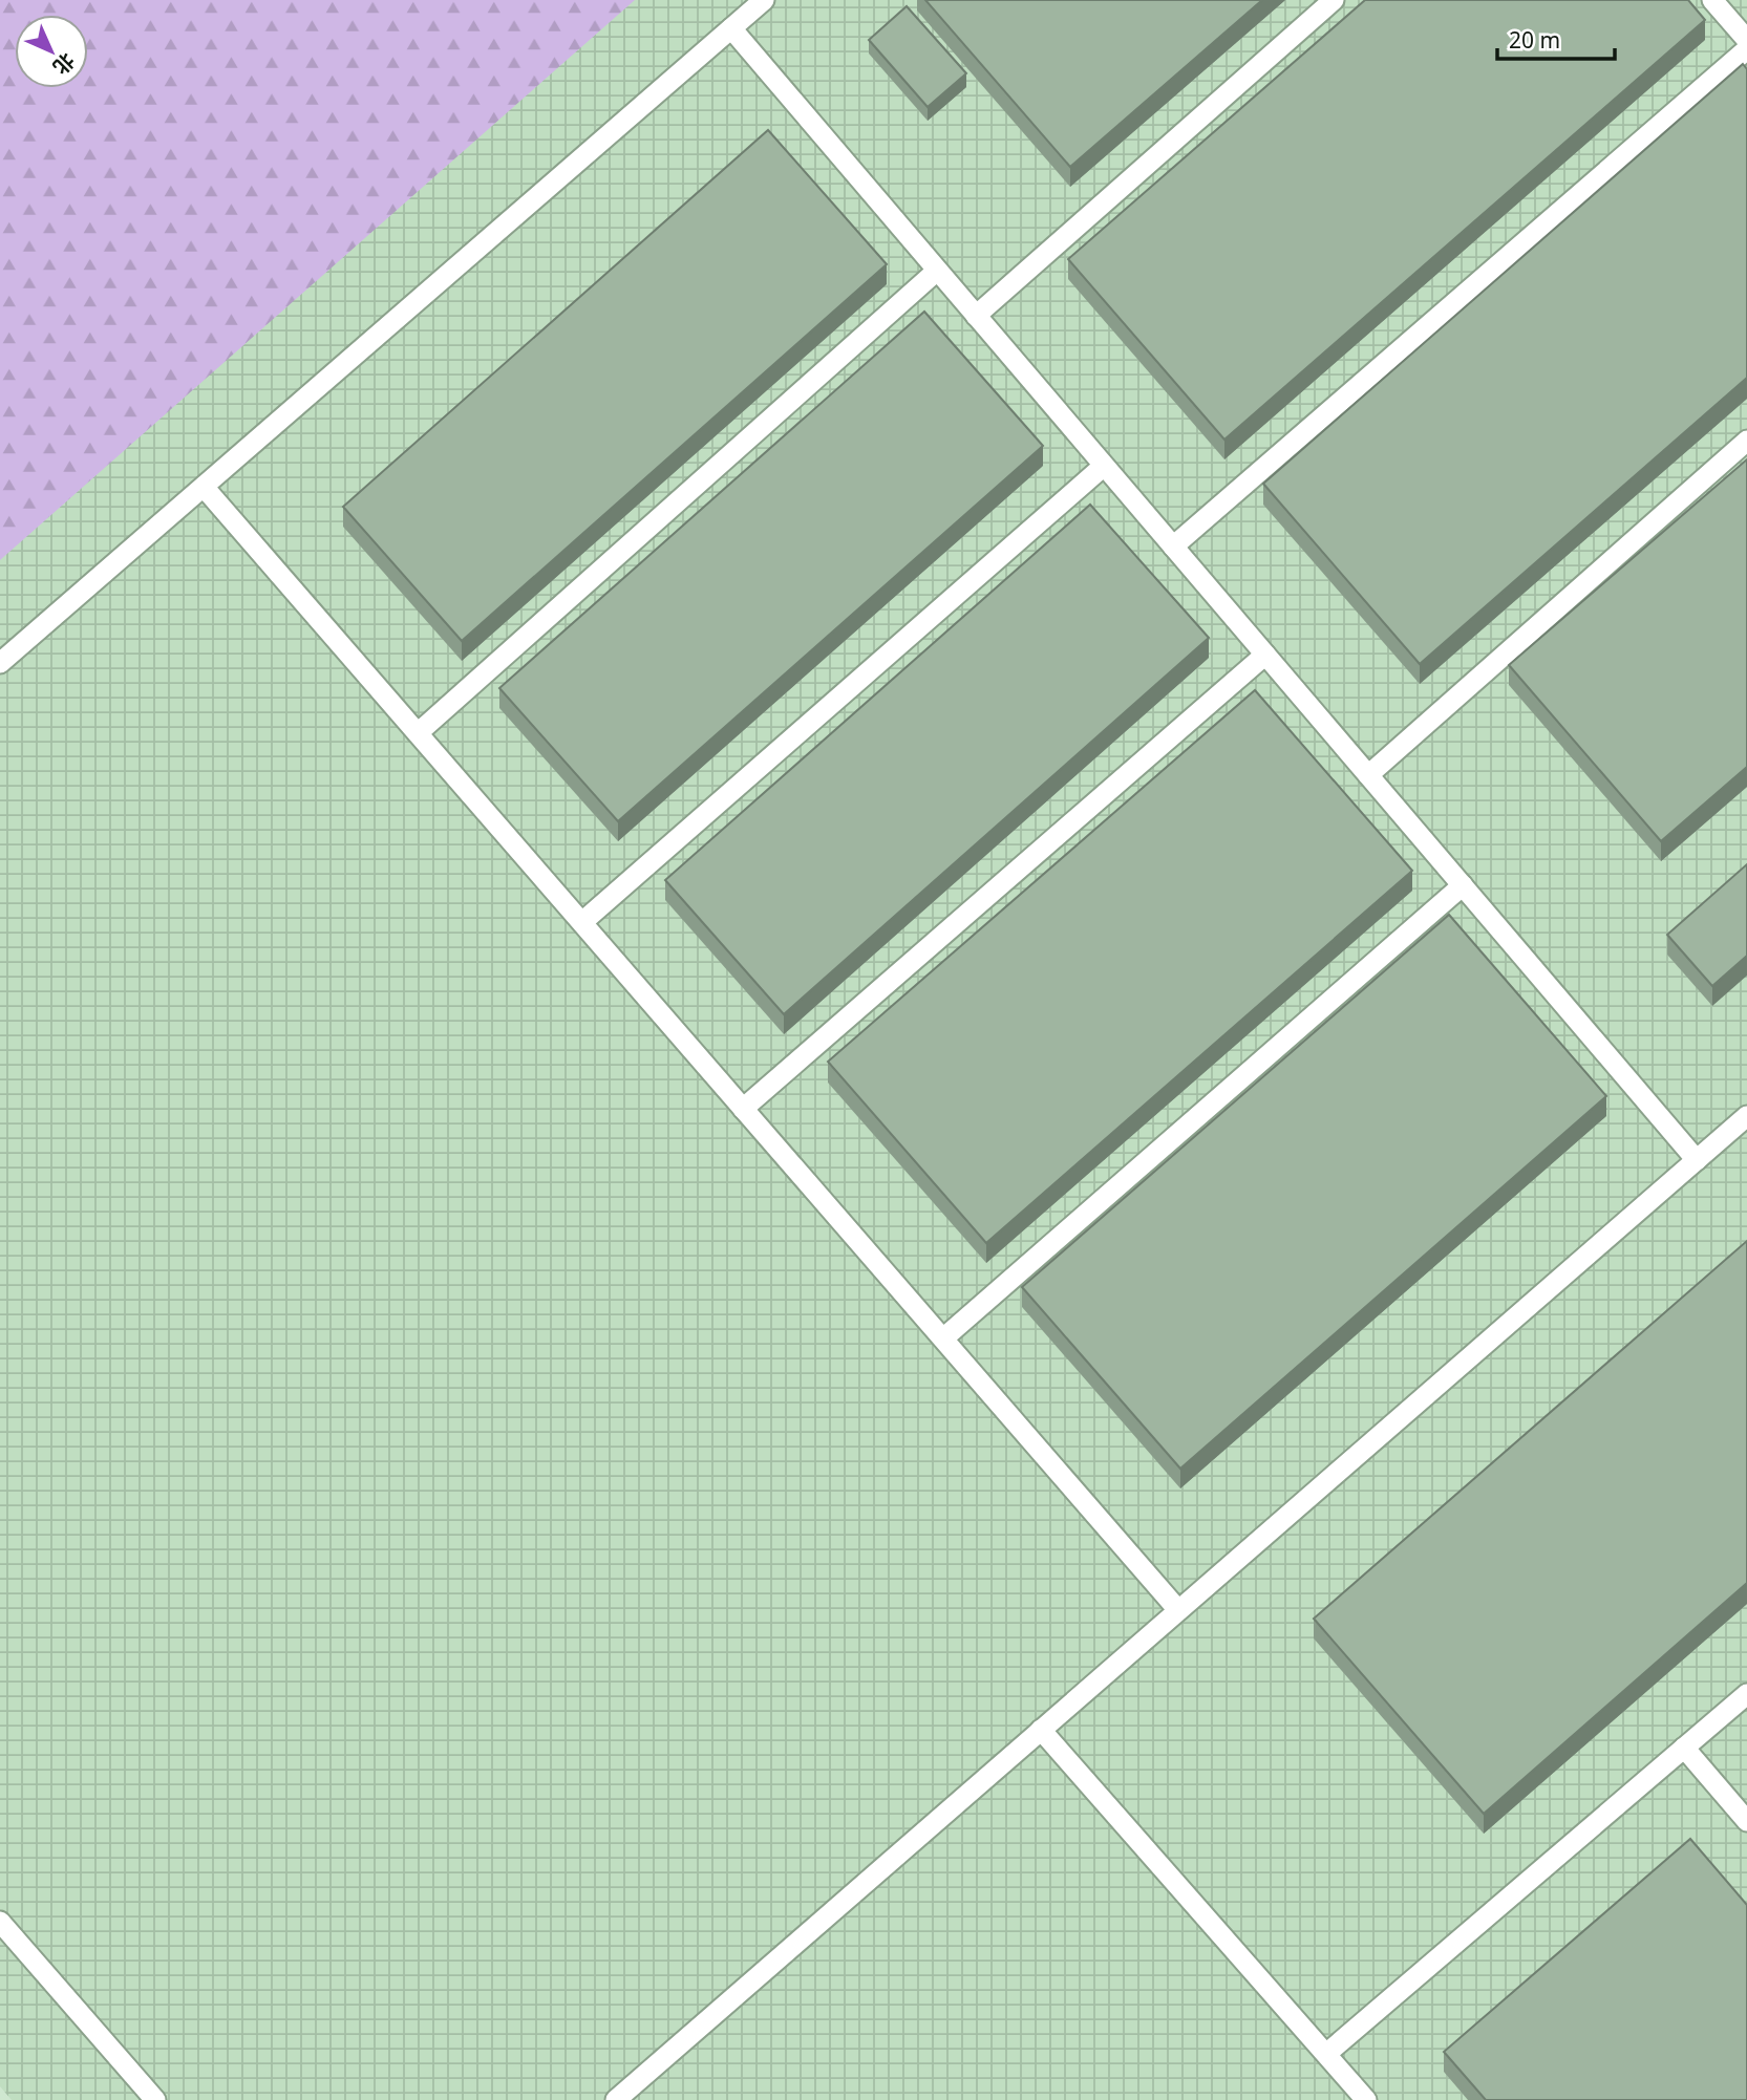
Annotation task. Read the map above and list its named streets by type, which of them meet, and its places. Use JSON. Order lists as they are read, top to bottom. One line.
{"scale_bar":"20 m","north":"bottom right"}
